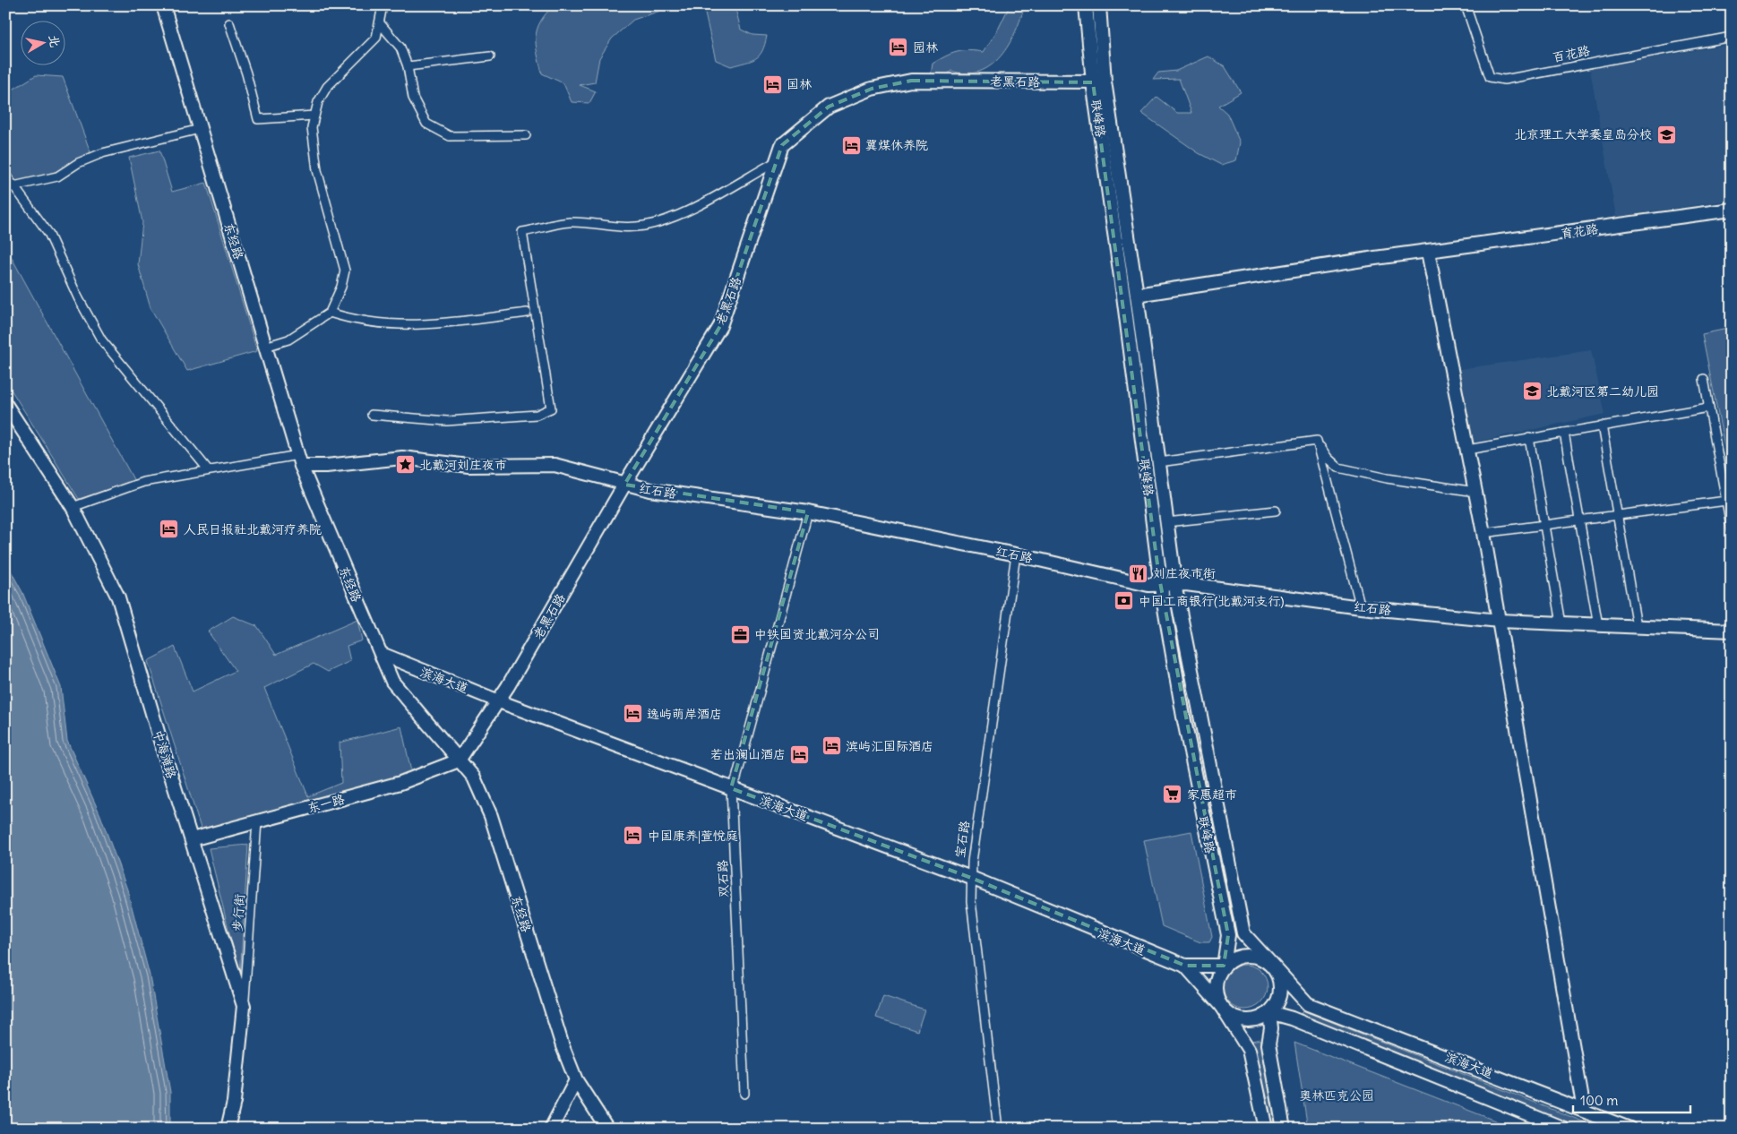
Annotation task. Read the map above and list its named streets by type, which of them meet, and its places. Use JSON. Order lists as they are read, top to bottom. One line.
{"streets":{"main road":["老黑石路","联峰路","育花路","东经路","红石路","滨海大道","中海滩路","东一路"],"street":["百花路","宝石路","双石路","步行街"]},"crossings":[["老黑石路","联峰路"],["老黑石路","东经路"],["老黑石路","红石路"],["老黑石路","滨海大道"],["老黑石路","东一路"],["联峰路","育花路"],["联峰路","红石路"],["联峰路","滨海大道"],["东经路","红石路"],["东经路","滨海大道"],["东经路","东一路"],["红石路","宝石路"],["红石路","双石路"],["滨海大道","宝石路"],["滨海大道","双石路"],["中海滩路","东一路"],["中海滩路","步行街"],["东一路","步行街"]],"parks":["奥林匹克公园"],"places":{"hotel":["园林","国林","冀煤休养院","人民日报社北戴河疗养院","逸屿萌岸酒店","滨屿汇国际酒店","若出澜山酒店","中国康养|萱悦庭"],"school or university":["北京理工大学秦皇岛分校","北戴河区第二幼儿园"],"place":["北戴河刘庄夜市"],"restaurant":["刘庄夜市街"],"bank":["中国工商银行(北戴河支行)"],"office":["中铁国资北戴河分公司"],"supermarket":["家惠超市"]},"scale_bar":"100 m","north":"right"}
